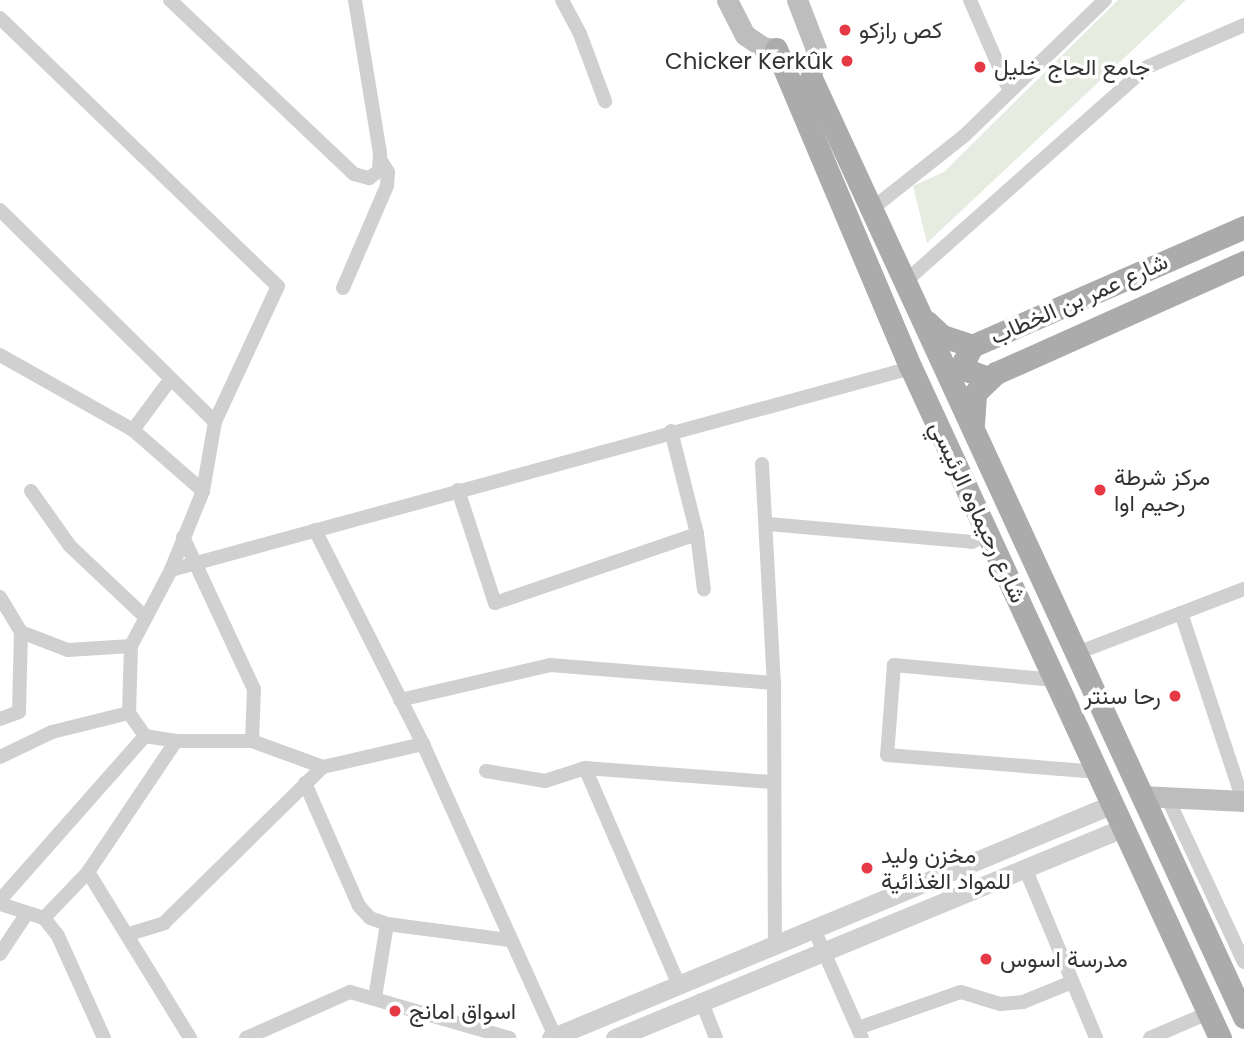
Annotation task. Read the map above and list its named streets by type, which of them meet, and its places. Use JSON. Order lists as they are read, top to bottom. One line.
{"streets":{"main road":["شارع عمر بن الخطاب","شارع رحيماوه الرئيسي"]},"crossings":[["شارع عمر بن الخطاب","شارع رحيماوه الرئيسي"]],"places":["كص رازكو","Chicker Kerkûk","جامع الحاج خليل","مركز شرطة رحيم اوا","رحا سنتر","مخزن وليد للمواد الغذائية","مدرسة اسوس","اسواق امانج"]}
